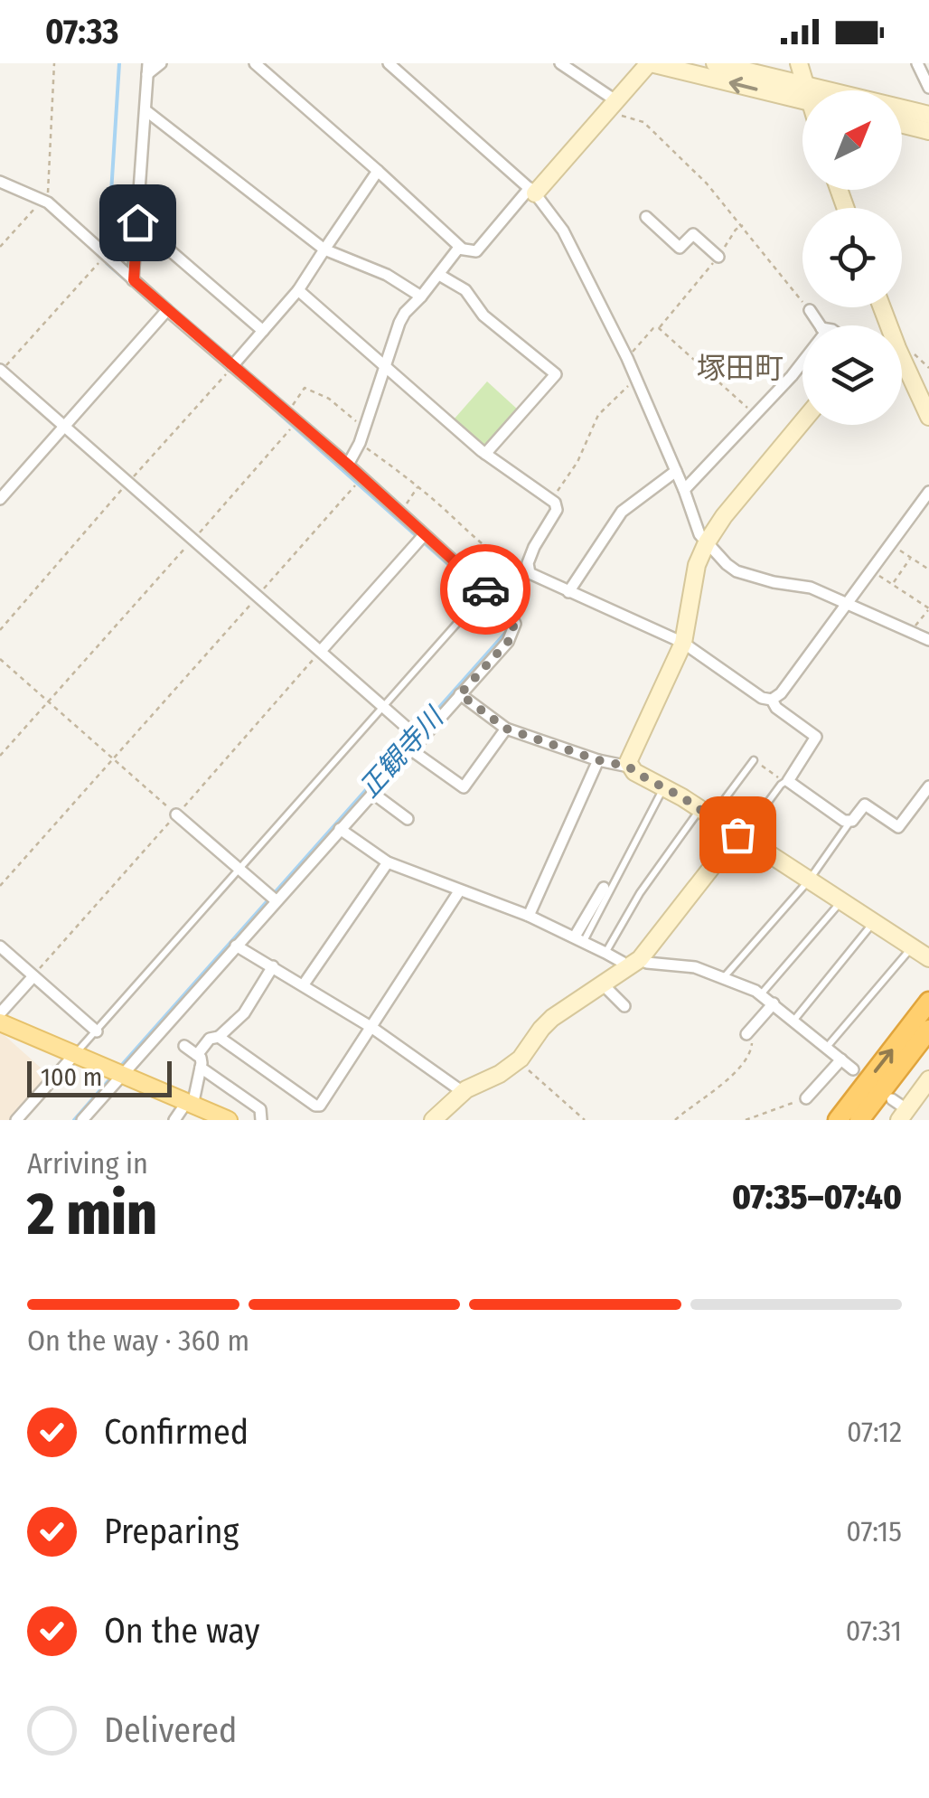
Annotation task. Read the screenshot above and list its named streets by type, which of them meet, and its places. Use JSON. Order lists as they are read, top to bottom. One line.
{"districts":["塚田町"],"water":["正観寺川"],"scale_bar":"100 m","north":"top right","page":{"status":"07:33","scale":"100 m","heading":["2 min","Arriving in","07:35–07:40"],"bar":"On the way · 360 m","list":[["Confirmed","07:12"],["Preparing","07:15"],["On the way","07:31"],"Delivered"]}}
